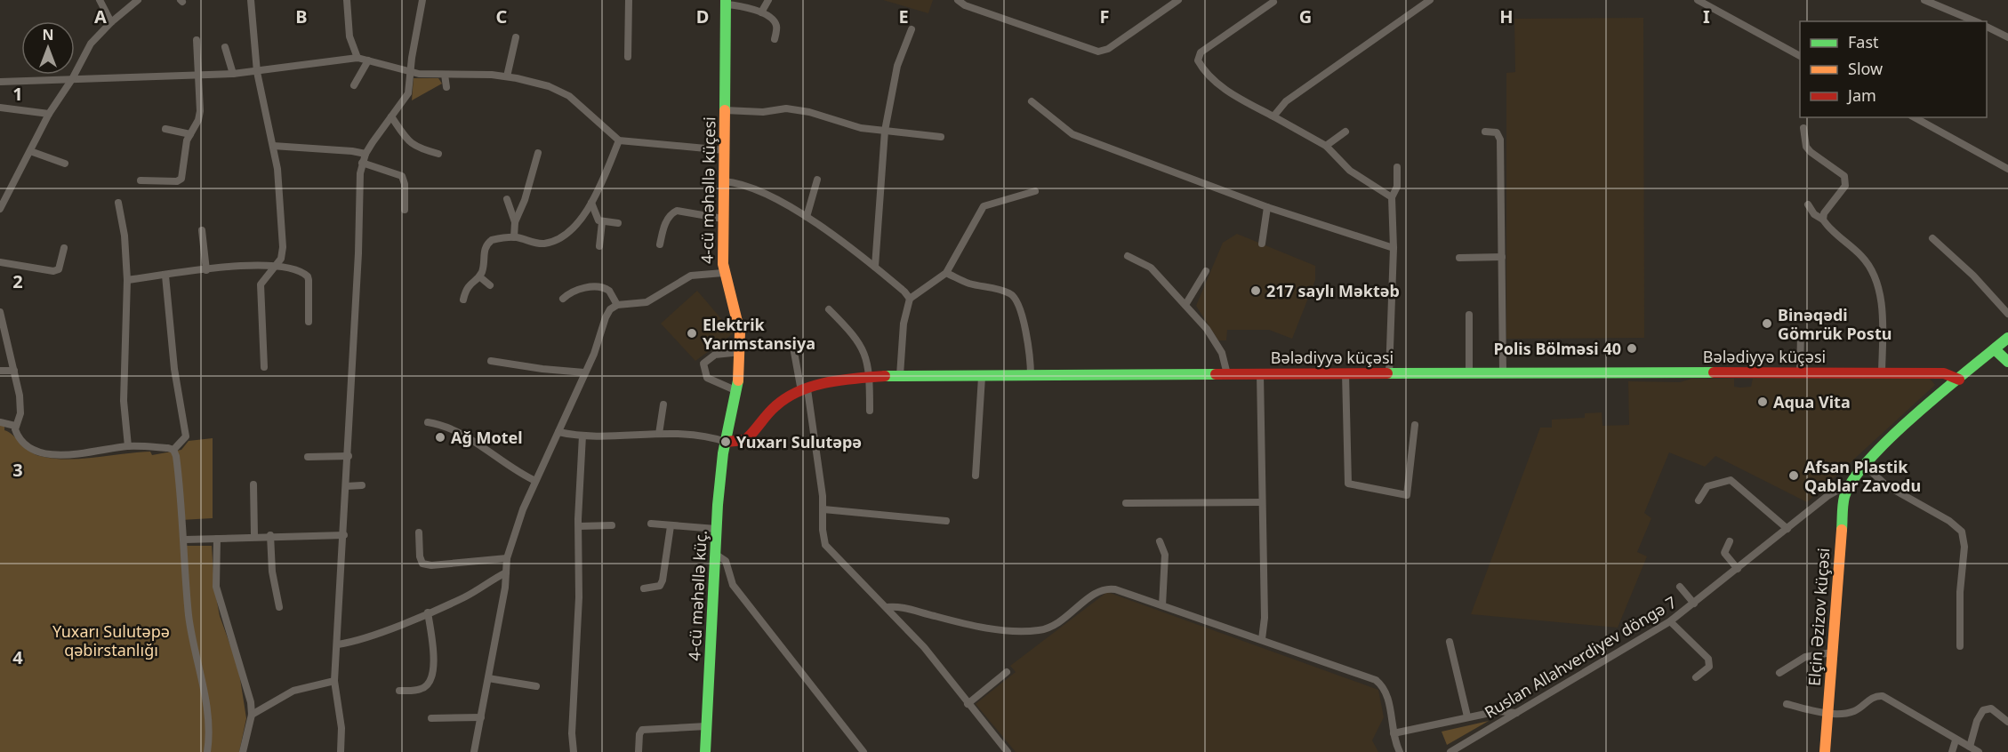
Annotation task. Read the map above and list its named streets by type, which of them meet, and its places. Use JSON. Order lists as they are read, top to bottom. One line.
{"streets":{"street":["4-cü məhəllə küçesi","Bələdiyyə küçəsi","4-cü məhəllə küç.","Elçin Əzizov küçəsi","Ruslan Allahverdiyev döngə 7"]},"crossings":[["4-cü məhəllə küçesi","Bələdiyyə küçəsi"],["4-cü məhəllə küçesi","4-cü məhəllə küç."],["Bələdiyyə küçəsi","4-cü məhəllə küç."],["Elçin Əzizov küçəsi","Ruslan Allahverdiyev döngə 7"]],"parks":["Yuxarı Sulutəpə qəbirstanlığı"],"places":["217 saylı Məktəb","Binəqədi Gömrük Postu","Elektrik Yarımstansiya","Polis Bölməsi 40","Aqua Vita","Ağ Motel","Yuxarı Sulutəpə","Afsan Plastik Qablar Zavodu"],"legend":["Fast","Slow","Jam"],"north":"top","grid":{"columns":["A","B","C","D","E","F","G","H","I"],"rows":["1","2","3","4"]}}
